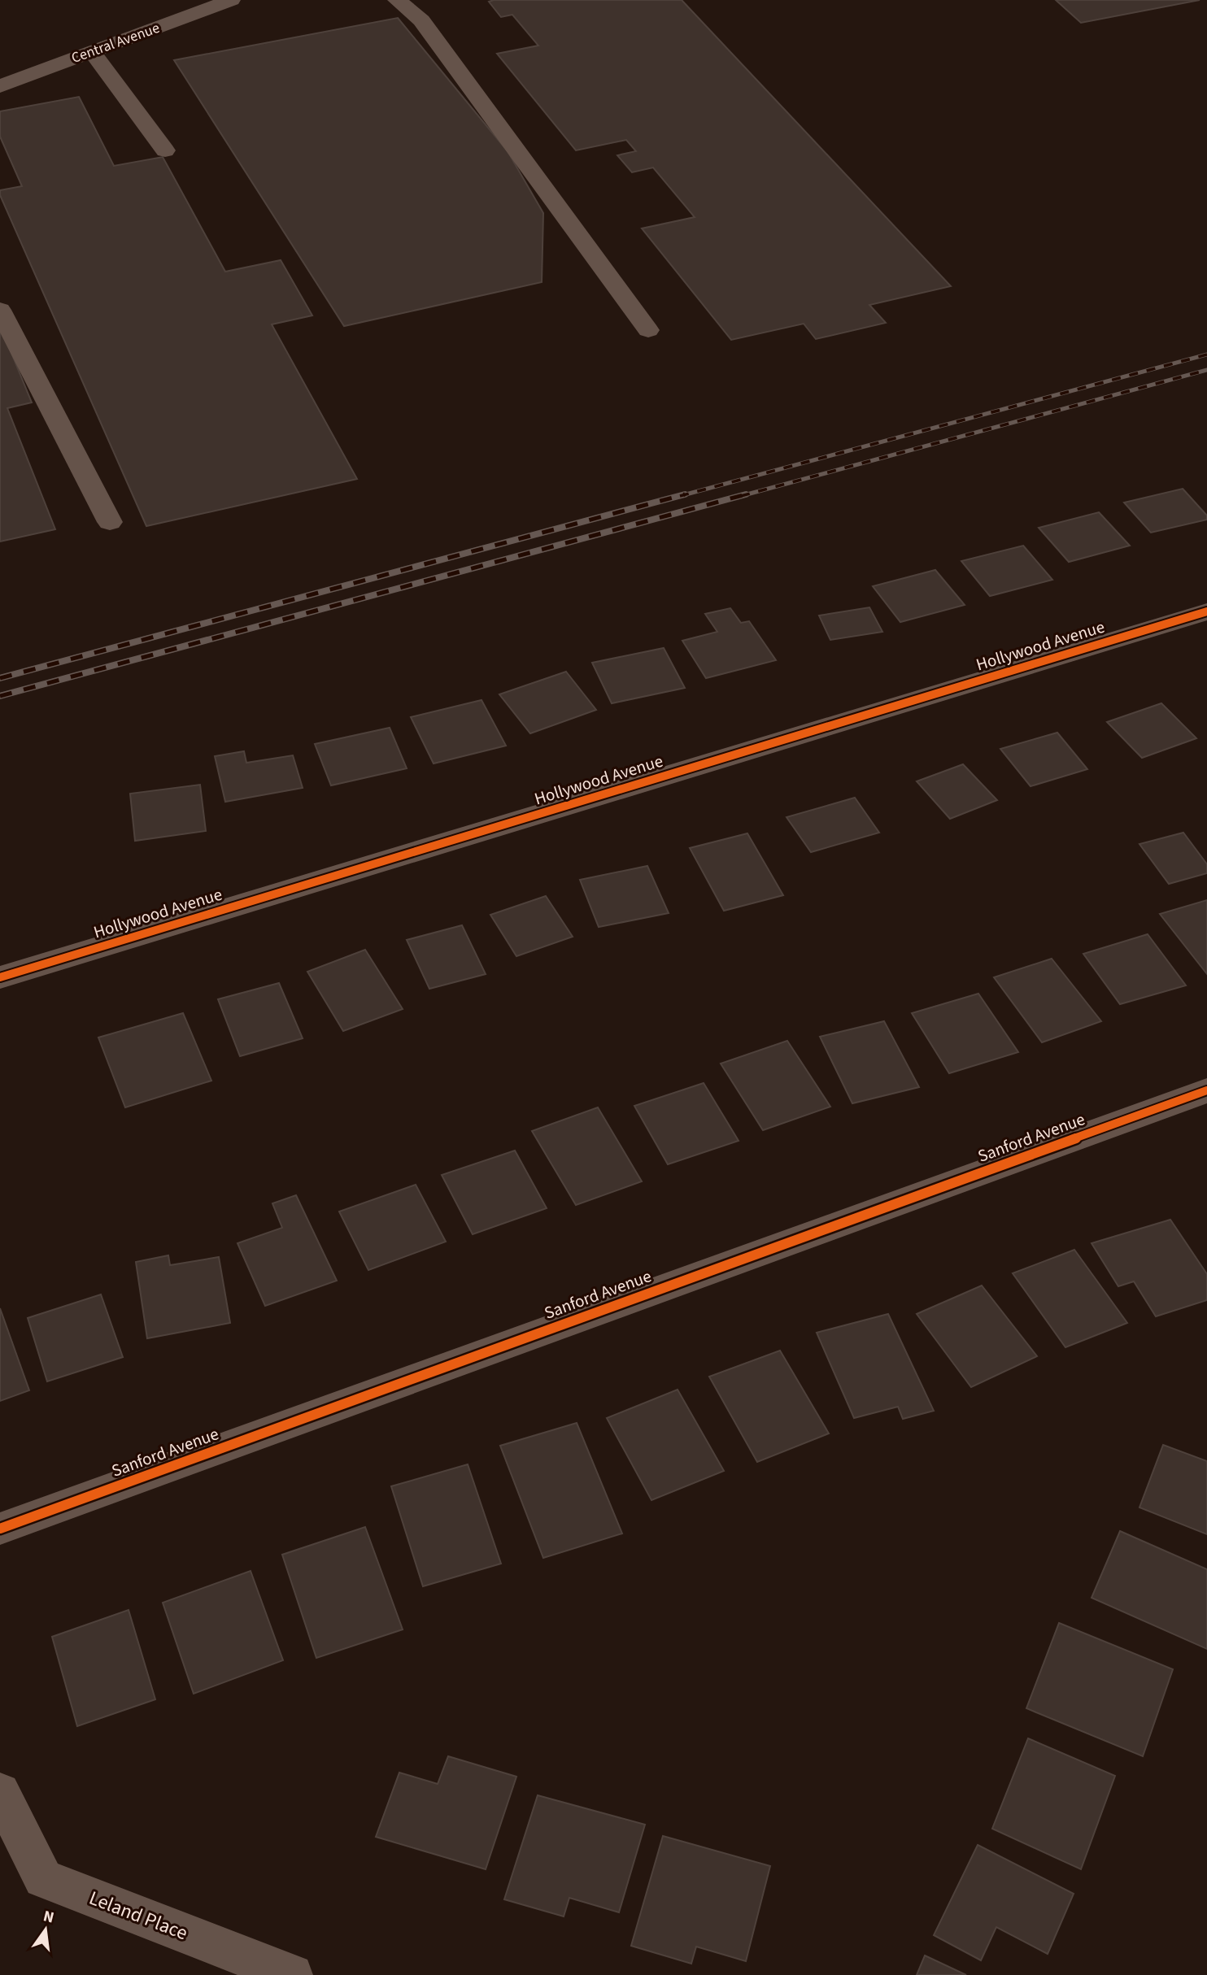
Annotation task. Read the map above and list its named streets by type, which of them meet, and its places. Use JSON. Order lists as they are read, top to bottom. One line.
{"streets":{"street":["Central Avenue","Hollywood Avenue","Sanford Avenue","Leland Place"]},"north":"top"}
